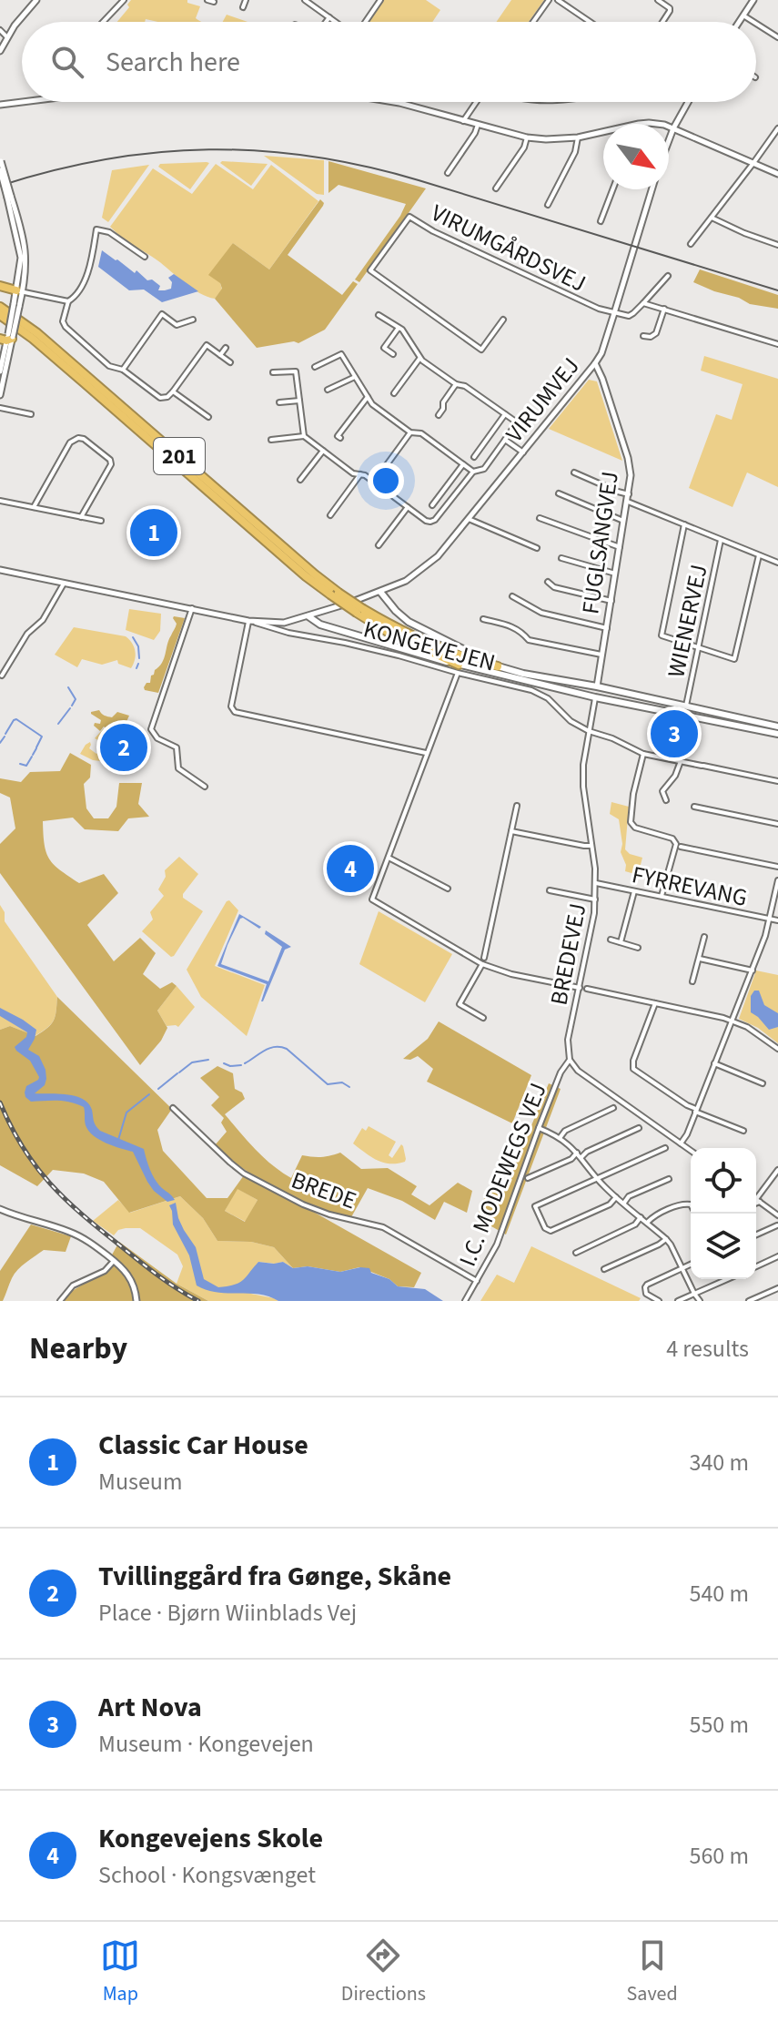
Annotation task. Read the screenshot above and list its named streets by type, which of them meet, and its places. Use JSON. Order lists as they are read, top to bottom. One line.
{"streets":{"highway":["201"],"main road":["KONGEVEJEN"],"street":["VIRUMGÅRDSVEJ","VIRUMVEJ","FUGLSANGVEJ","WIENERVEJ","FYRREVANG","BREDEVEJ","I.C. MODEWEGS VEJ","BREDE"]},"crossings":[["VIRUMGÅRDSVEJ","VIRUMVEJ"],["VIRUMVEJ","201"],["VIRUMVEJ","FUGLSANGVEJ"],["VIRUMVEJ","KONGEVEJEN"],["201","KONGEVEJEN"],["FUGLSANGVEJ","KONGEVEJEN"],["WIENERVEJ","KONGEVEJEN"],["KONGEVEJEN","BREDEVEJ"],["FYRREVANG","BREDEVEJ"],["BREDEVEJ","I.C. MODEWEGS VEJ"],["I.C. MODEWEGS VEJ","BREDE"]],"north":"bottom right","page":{"search":"Search here","pins":["1","3","2","4"],"heading":["Nearby","4 results"],"list":[{"mark":"1","name":"Classic Car House","note":"Museum","value":"340 m"},{"mark":"2","name":"Tvillinggård fra Gønge, Skåne","note":"Place · Bjørn Wiinblads Vej","value":"540 m"},{"mark":"3","name":"Art Nova","note":"Museum · Kongevejen","value":"550 m"},{"mark":"4","name":"Kongevejens Skole","note":"School · Kongsvænget","value":"560 m"}],"nav":["Map","Directions","Saved"]}}
